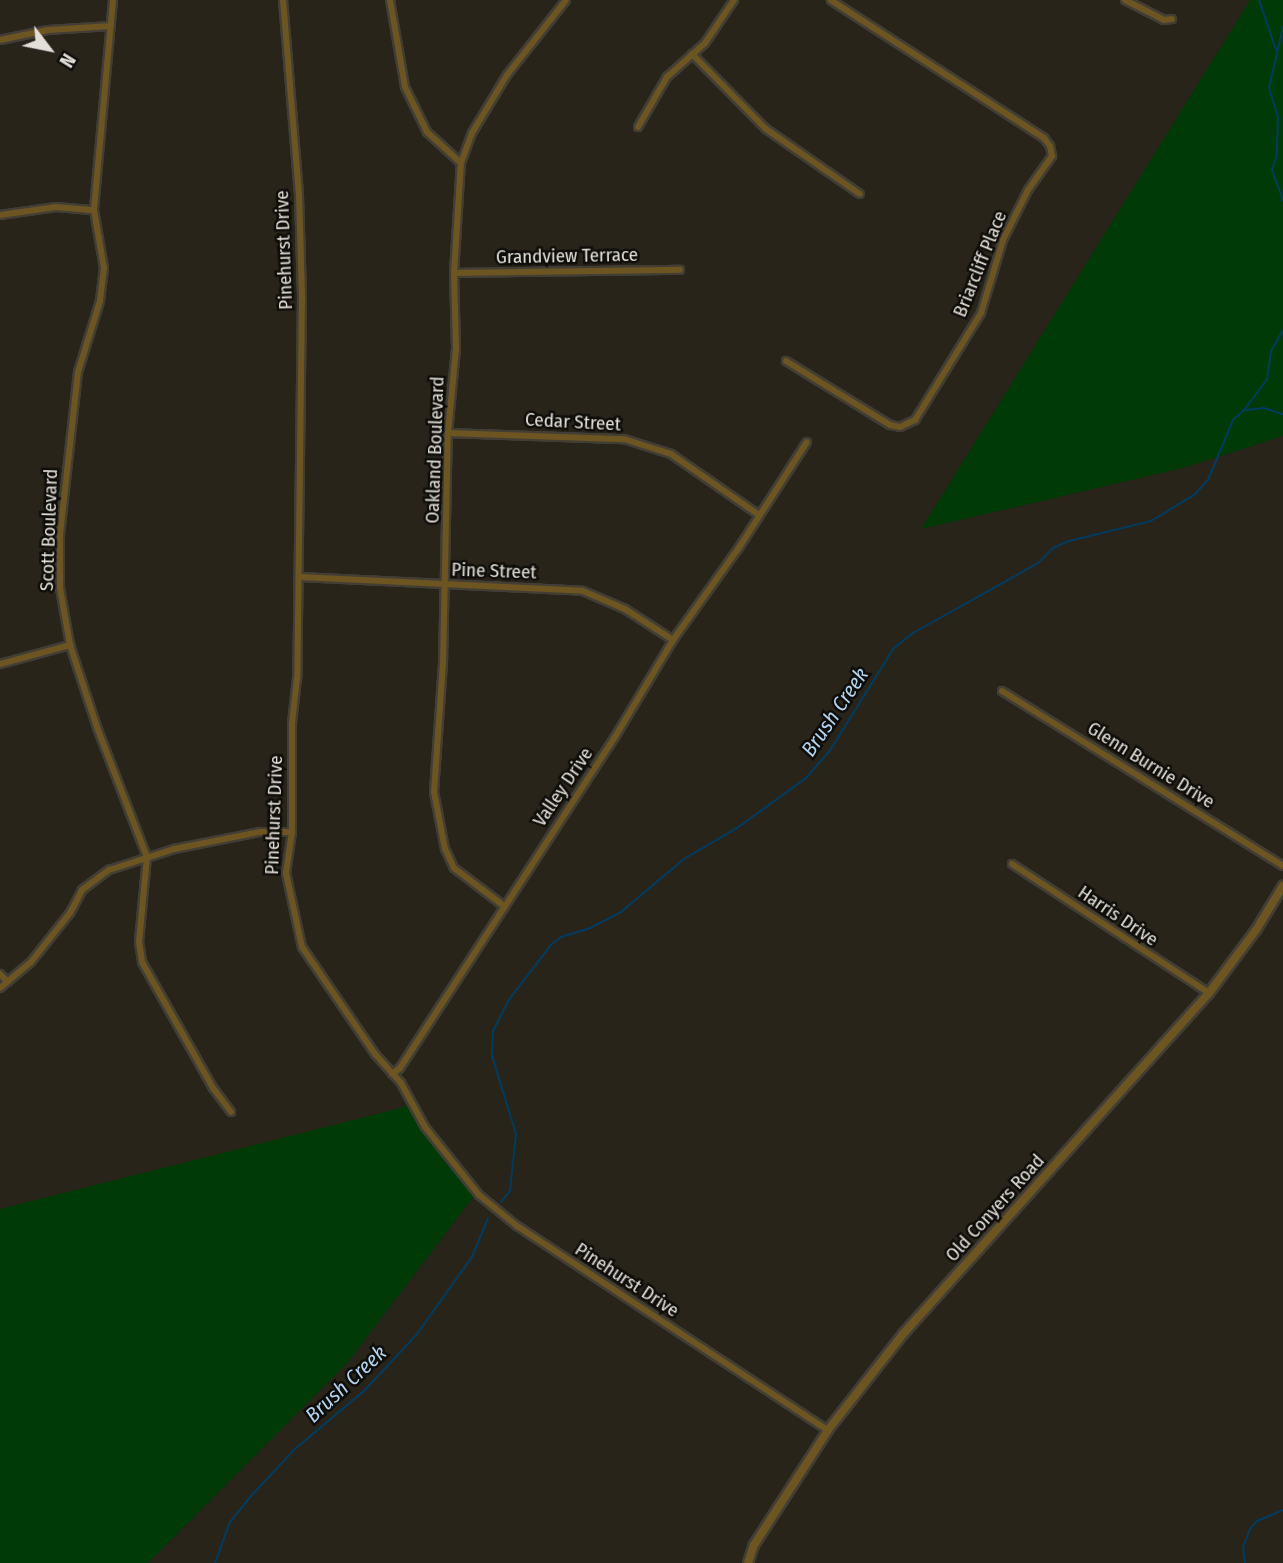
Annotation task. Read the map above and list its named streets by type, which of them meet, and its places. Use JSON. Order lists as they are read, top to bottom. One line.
{"streets":{"street":["Pinehurst Drive","Grandview Terrace","Briarcliff Place","Cedar Street","Oakland Boulevard","Scott Boulevard","Pine Street","Glenn Burnie Drive","Valley Drive","Harris Drive","Old Conyers Road"]},"crossings":[["Pinehurst Drive","Pine Street"],["Pinehurst Drive","Valley Drive"],["Pinehurst Drive","Old Conyers Road"],["Grandview Terrace","Oakland Boulevard"],["Cedar Street","Oakland Boulevard"],["Cedar Street","Valley Drive"],["Oakland Boulevard","Pine Street"],["Oakland Boulevard","Valley Drive"],["Pine Street","Valley Drive"],["Harris Drive","Old Conyers Road"]],"water":["Brush Creek"],"north":"bottom right"}
